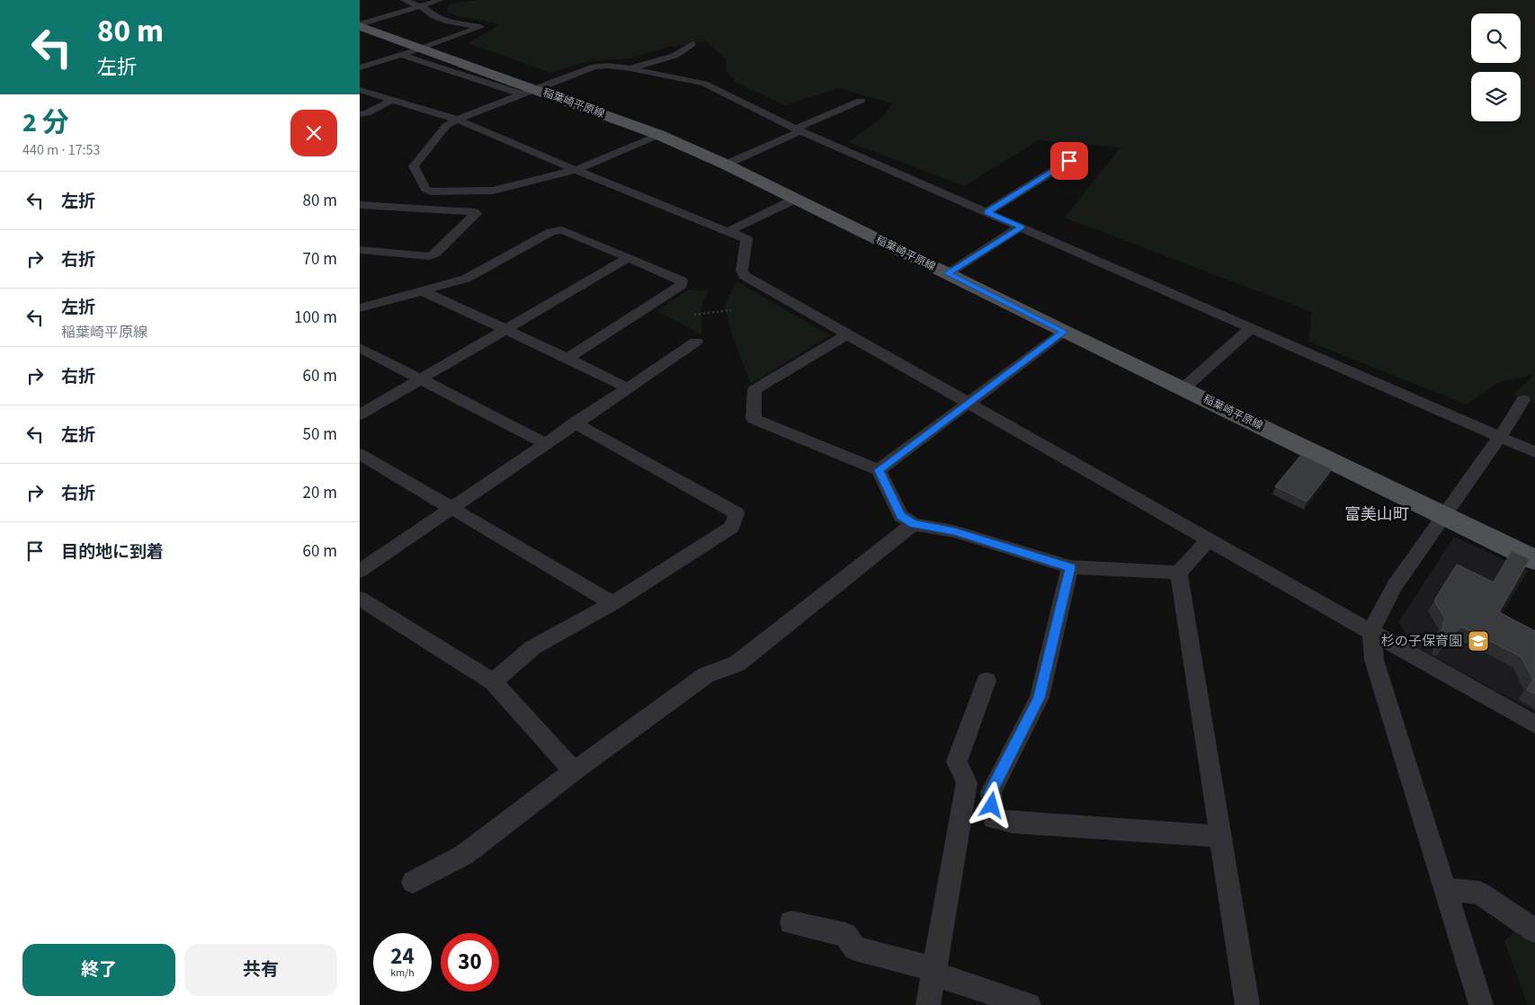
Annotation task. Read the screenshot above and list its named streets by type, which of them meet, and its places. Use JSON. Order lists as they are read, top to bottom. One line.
{"streets":{"main road":["稲葉崎平原線"]},"districts":["富美山町"],"places":{"school or university":["杉の子保育園"]},"page":{"turn":["80 m","左折"],"heading":["2 分","440 m · 17:53"],"list":[{"name":"左折","value":"80 m"},{"name":"右折","value":"70 m"},{"name":"左折","note":"稲葉崎平原線","value":"100 m"},{"name":"右折","value":"60 m"},{"name":"左折","value":"50 m"},{"name":"右折","value":"20 m"},{"name":"目的地に到着","value":"60 m"}],"speed":"24 km/h","limit":"30","buttons":["終了","共有"]}}
